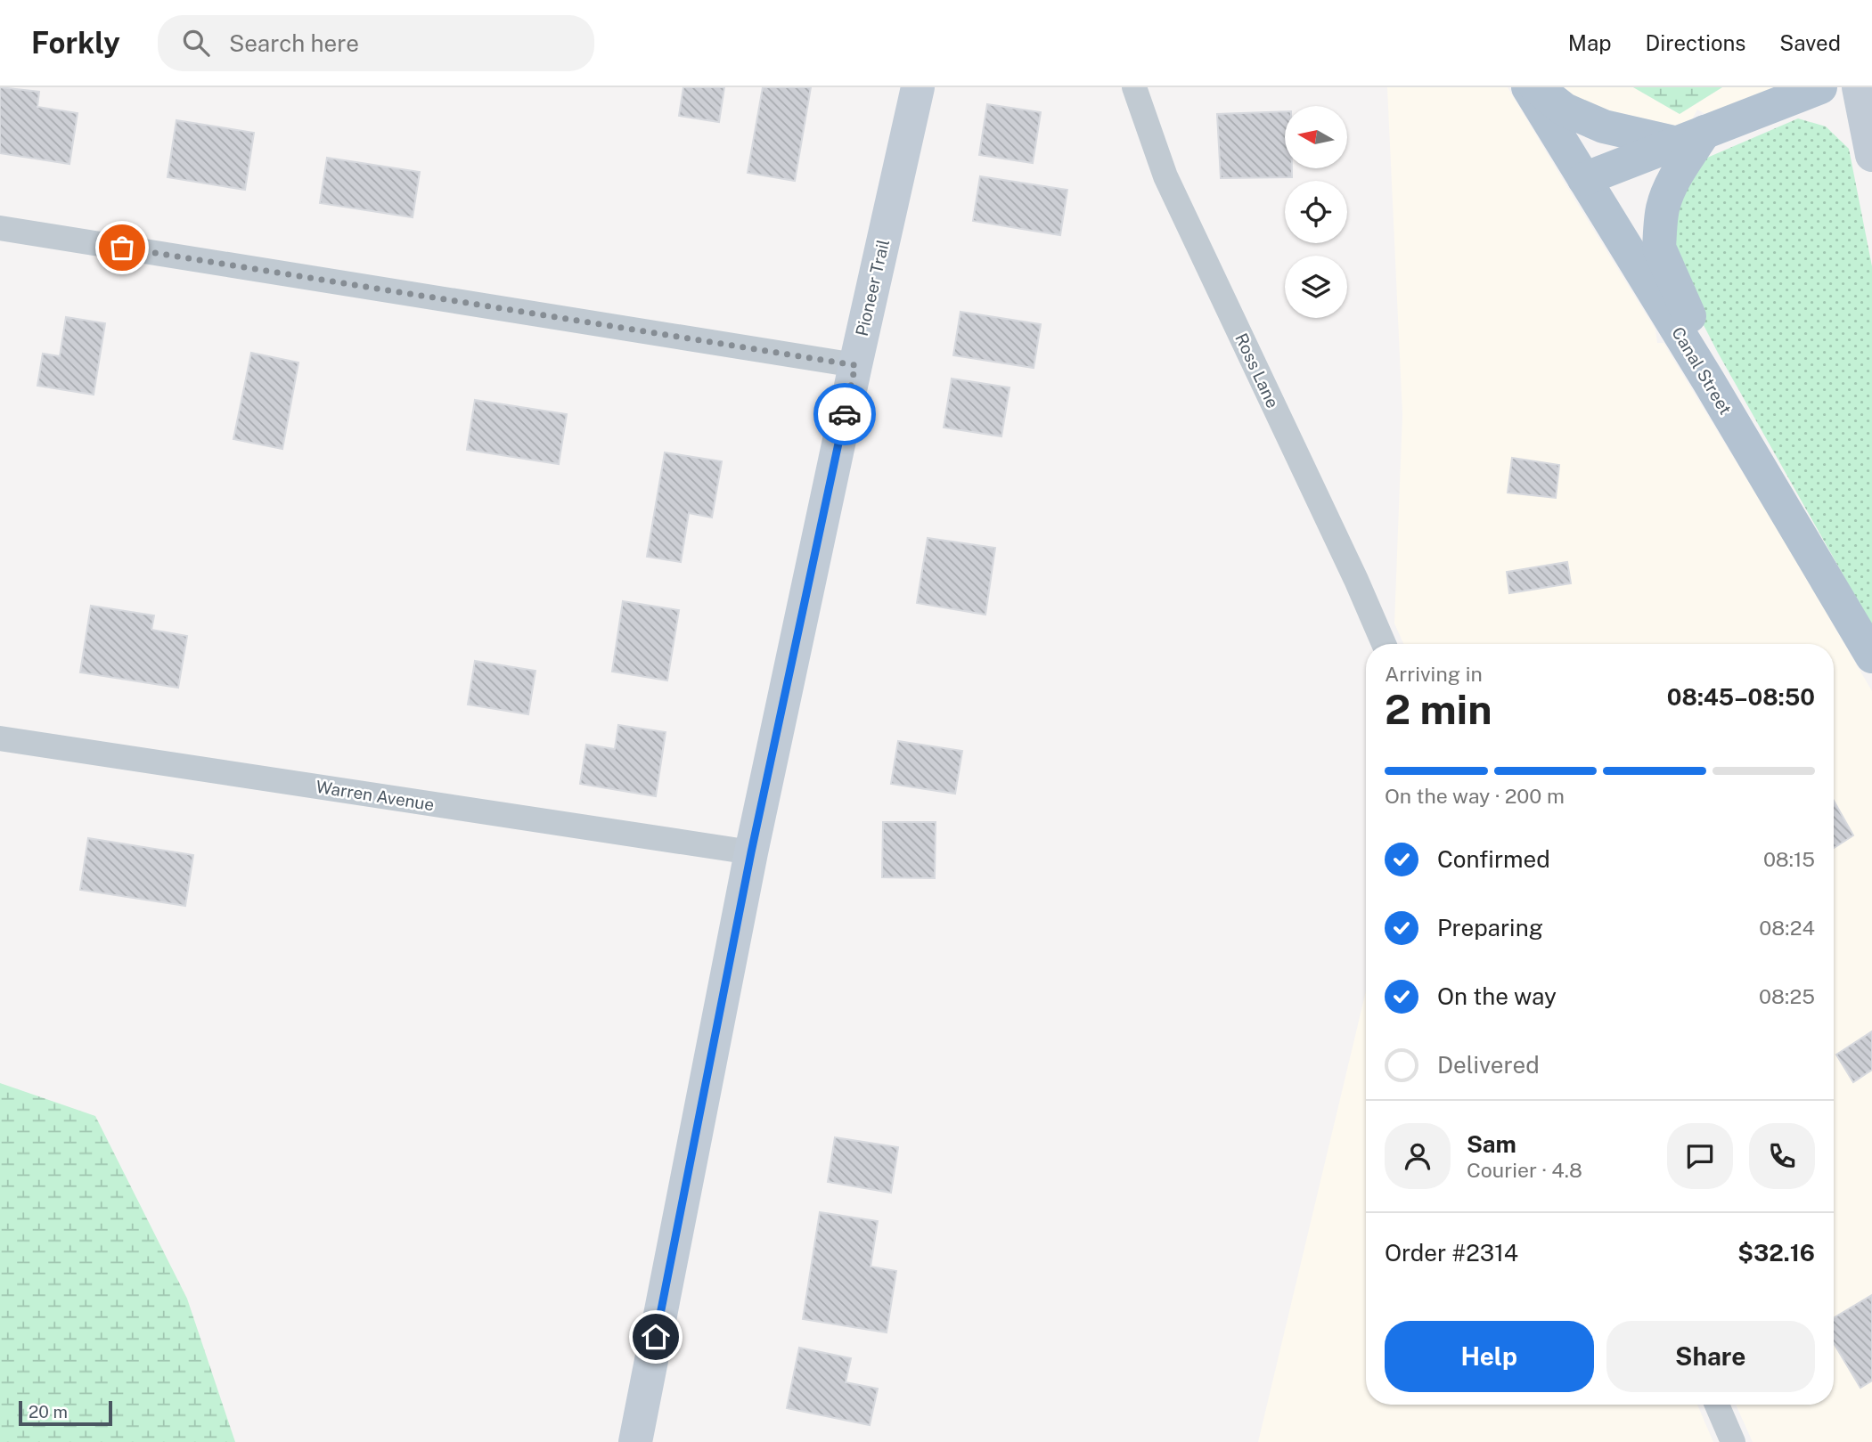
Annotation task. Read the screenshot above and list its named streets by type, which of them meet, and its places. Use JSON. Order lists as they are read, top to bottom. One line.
{"streets":{"main road":["Canal Street"],"street":["Pioneer Trail","Ross Lane","Warren Avenue"]},"crossings":[["Pioneer Trail","Warren Avenue"]],"scale_bar":"20 m","north":"left","page":{"header":"Forkly","search":"Search here","nav":["Map","Directions","Saved"],"heading":["2 min","Arriving in","08:45–08:50"],"panel":["Sam","Courier · 4.8","Order #2314","$32.16"],"bar":"On the way · 200 m","list":[["Confirmed","08:15"],["Preparing","08:24"],["On the way","08:25"],"Delivered"],"buttons":["Help","Share"],"scale":"20 m"}}
